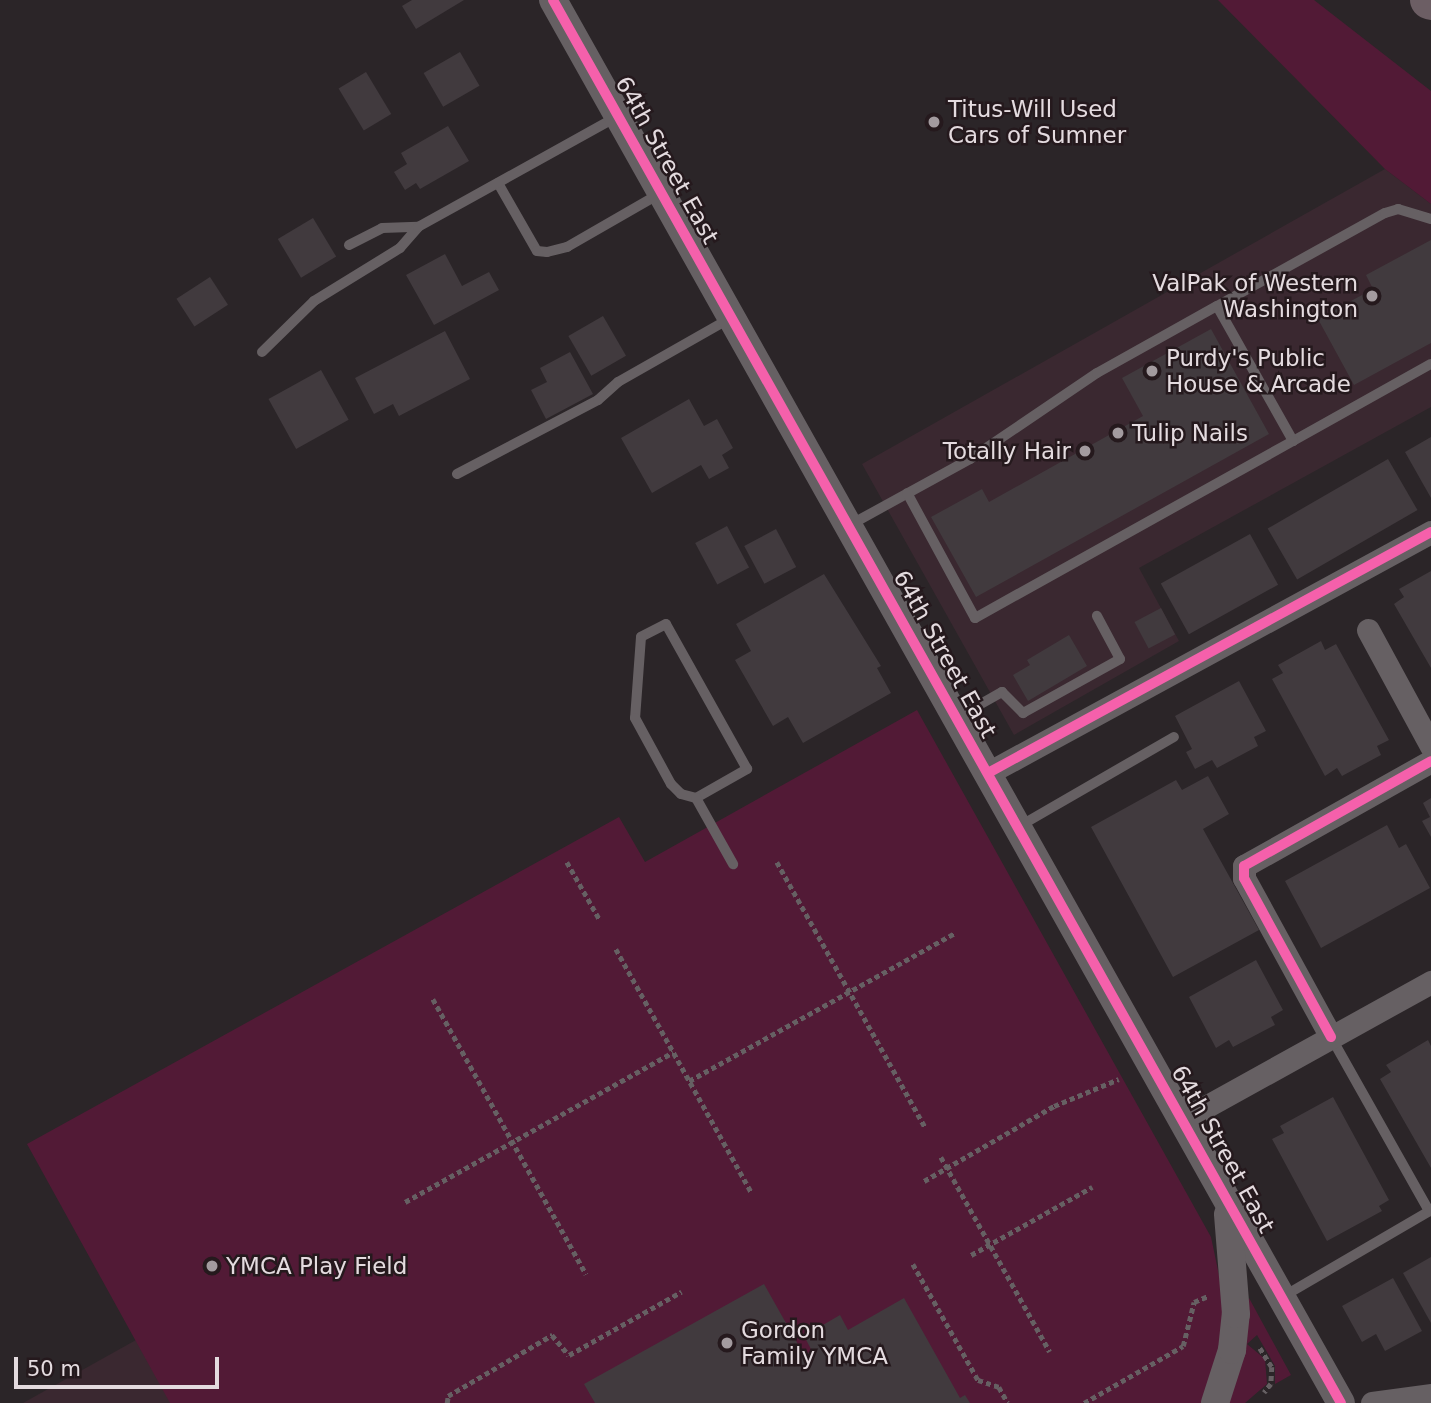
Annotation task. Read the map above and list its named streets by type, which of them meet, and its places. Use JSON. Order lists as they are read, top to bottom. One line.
{"streets":{"street":["64th Street East"]},"places":["Titus-Will Used Cars of Sumner","ValPak of Western Washington","Purdy's Public House & Arcade","Tulip Nails","Totally Hair","YMCA Play Field","Gordon Family YMCA"],"scale_bar":"50 m"}
